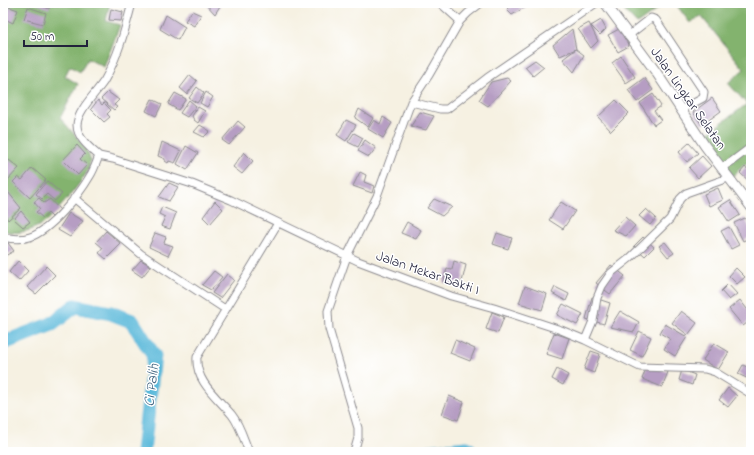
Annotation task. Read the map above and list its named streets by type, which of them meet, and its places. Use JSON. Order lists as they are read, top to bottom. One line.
{"streets":{"street":["Jalan Lingkar Selatan","Jalan Mekar Bakti I"]},"water":["Ci Palih"],"scale_bar":"50 m"}
